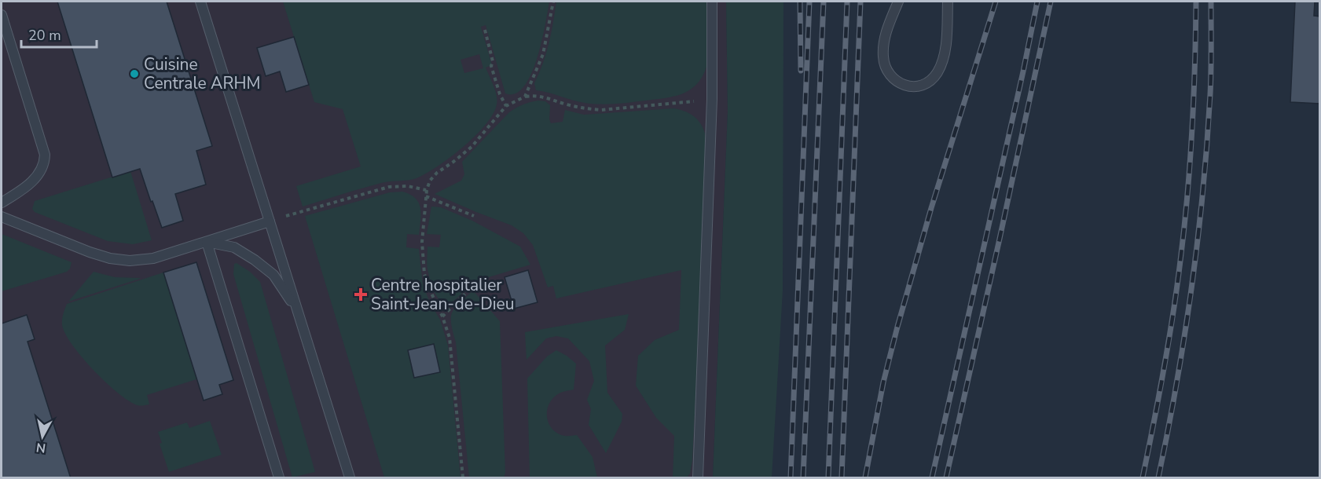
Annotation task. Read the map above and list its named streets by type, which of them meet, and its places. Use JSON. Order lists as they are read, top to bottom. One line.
{"places":{"other":["Cuisine Centrale ARHM"],"health":["Centre hospitalier Saint-Jean-de-Dieu"]},"scale_bar":"20 m","north":"bottom"}
